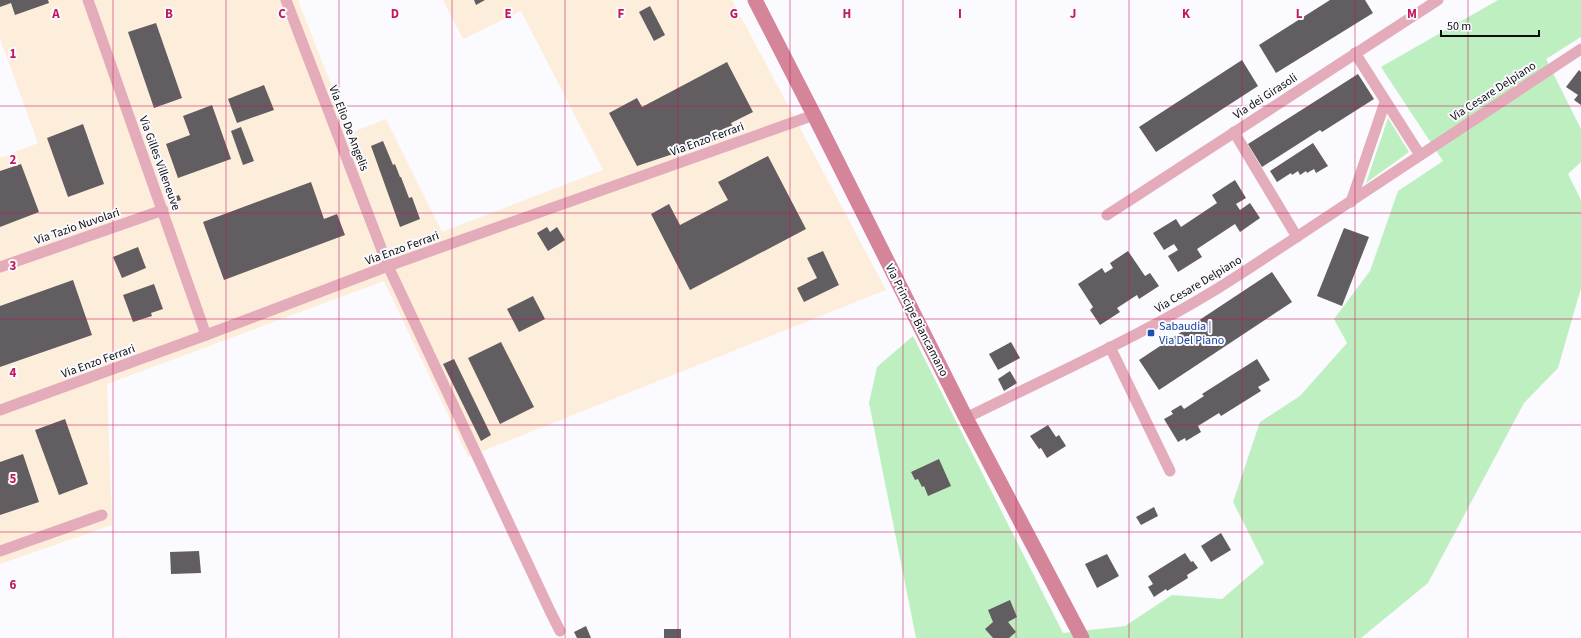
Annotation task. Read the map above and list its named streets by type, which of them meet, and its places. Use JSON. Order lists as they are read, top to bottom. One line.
{"streets":{"street":["Via Cesare Delpiano","Via dei Girasoli","Via Elio De Angelis","Via Enzo Ferrari","Via Gilles Villeneuve","Via Tazio Nuvolari","Via Principe Biancamano"]},"crossings":[["Via Cesare Delpiano","Via Principe Biancamano"],["Via Elio De Angelis","Via Enzo Ferrari"],["Via Enzo Ferrari","Via Gilles Villeneuve"],["Via Enzo Ferrari","Via Principe Biancamano"],["Via Gilles Villeneuve","Via Tazio Nuvolari"]],"places":{"transit":["Sabaudia | Via Del Piano"]},"scale_bar":"50 m","grid":{"columns":["A","B","C","D","E","F","G","H","I","J","K","L","M"],"rows":["1","2","3","4","5","6"]}}
